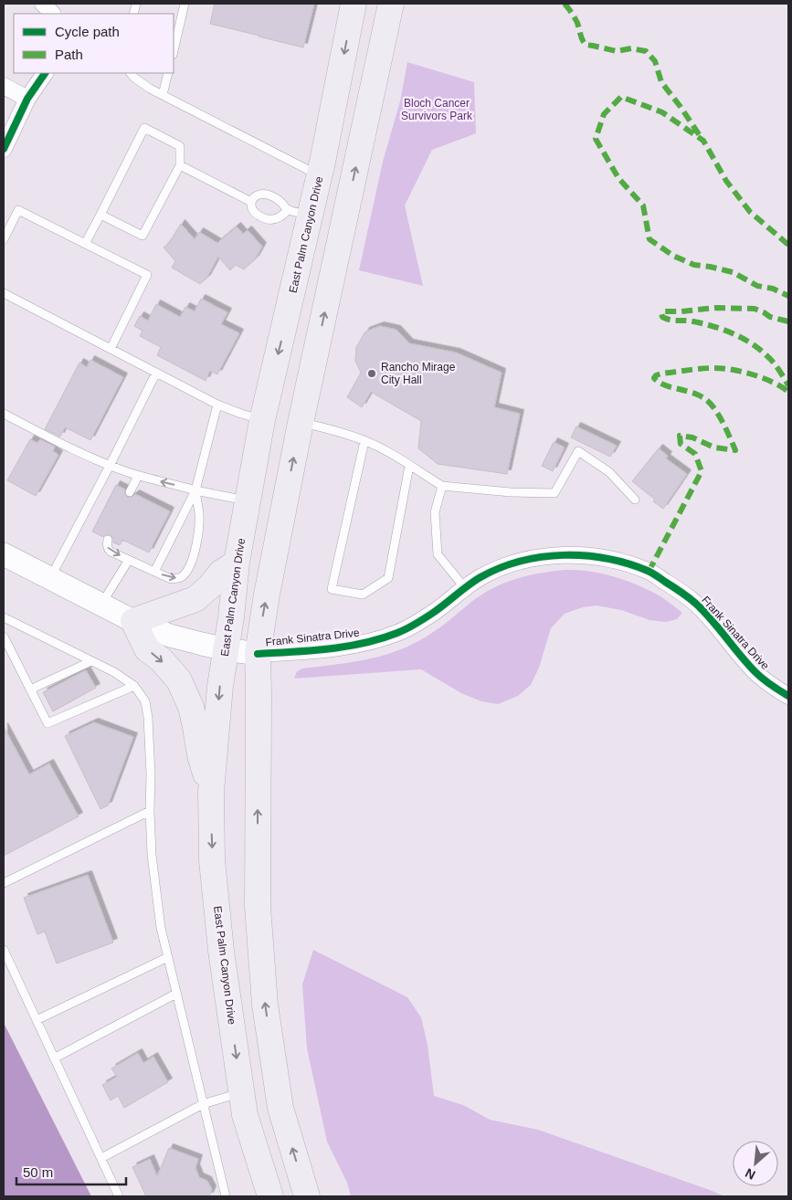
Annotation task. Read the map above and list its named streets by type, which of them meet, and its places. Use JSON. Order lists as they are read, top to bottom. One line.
{"streets":{"main road":["East Palm Canyon Drive","Frank Sinatra Drive"]},"crossings":[["East Palm Canyon Drive","Frank Sinatra Drive"]],"parks":["Bloch Cancer Survivors Park"],"places":["Rancho Mirage City Hall"],"legend":["Cycle path","Path"],"scale_bar":"50 m","north":"bottom left"}
